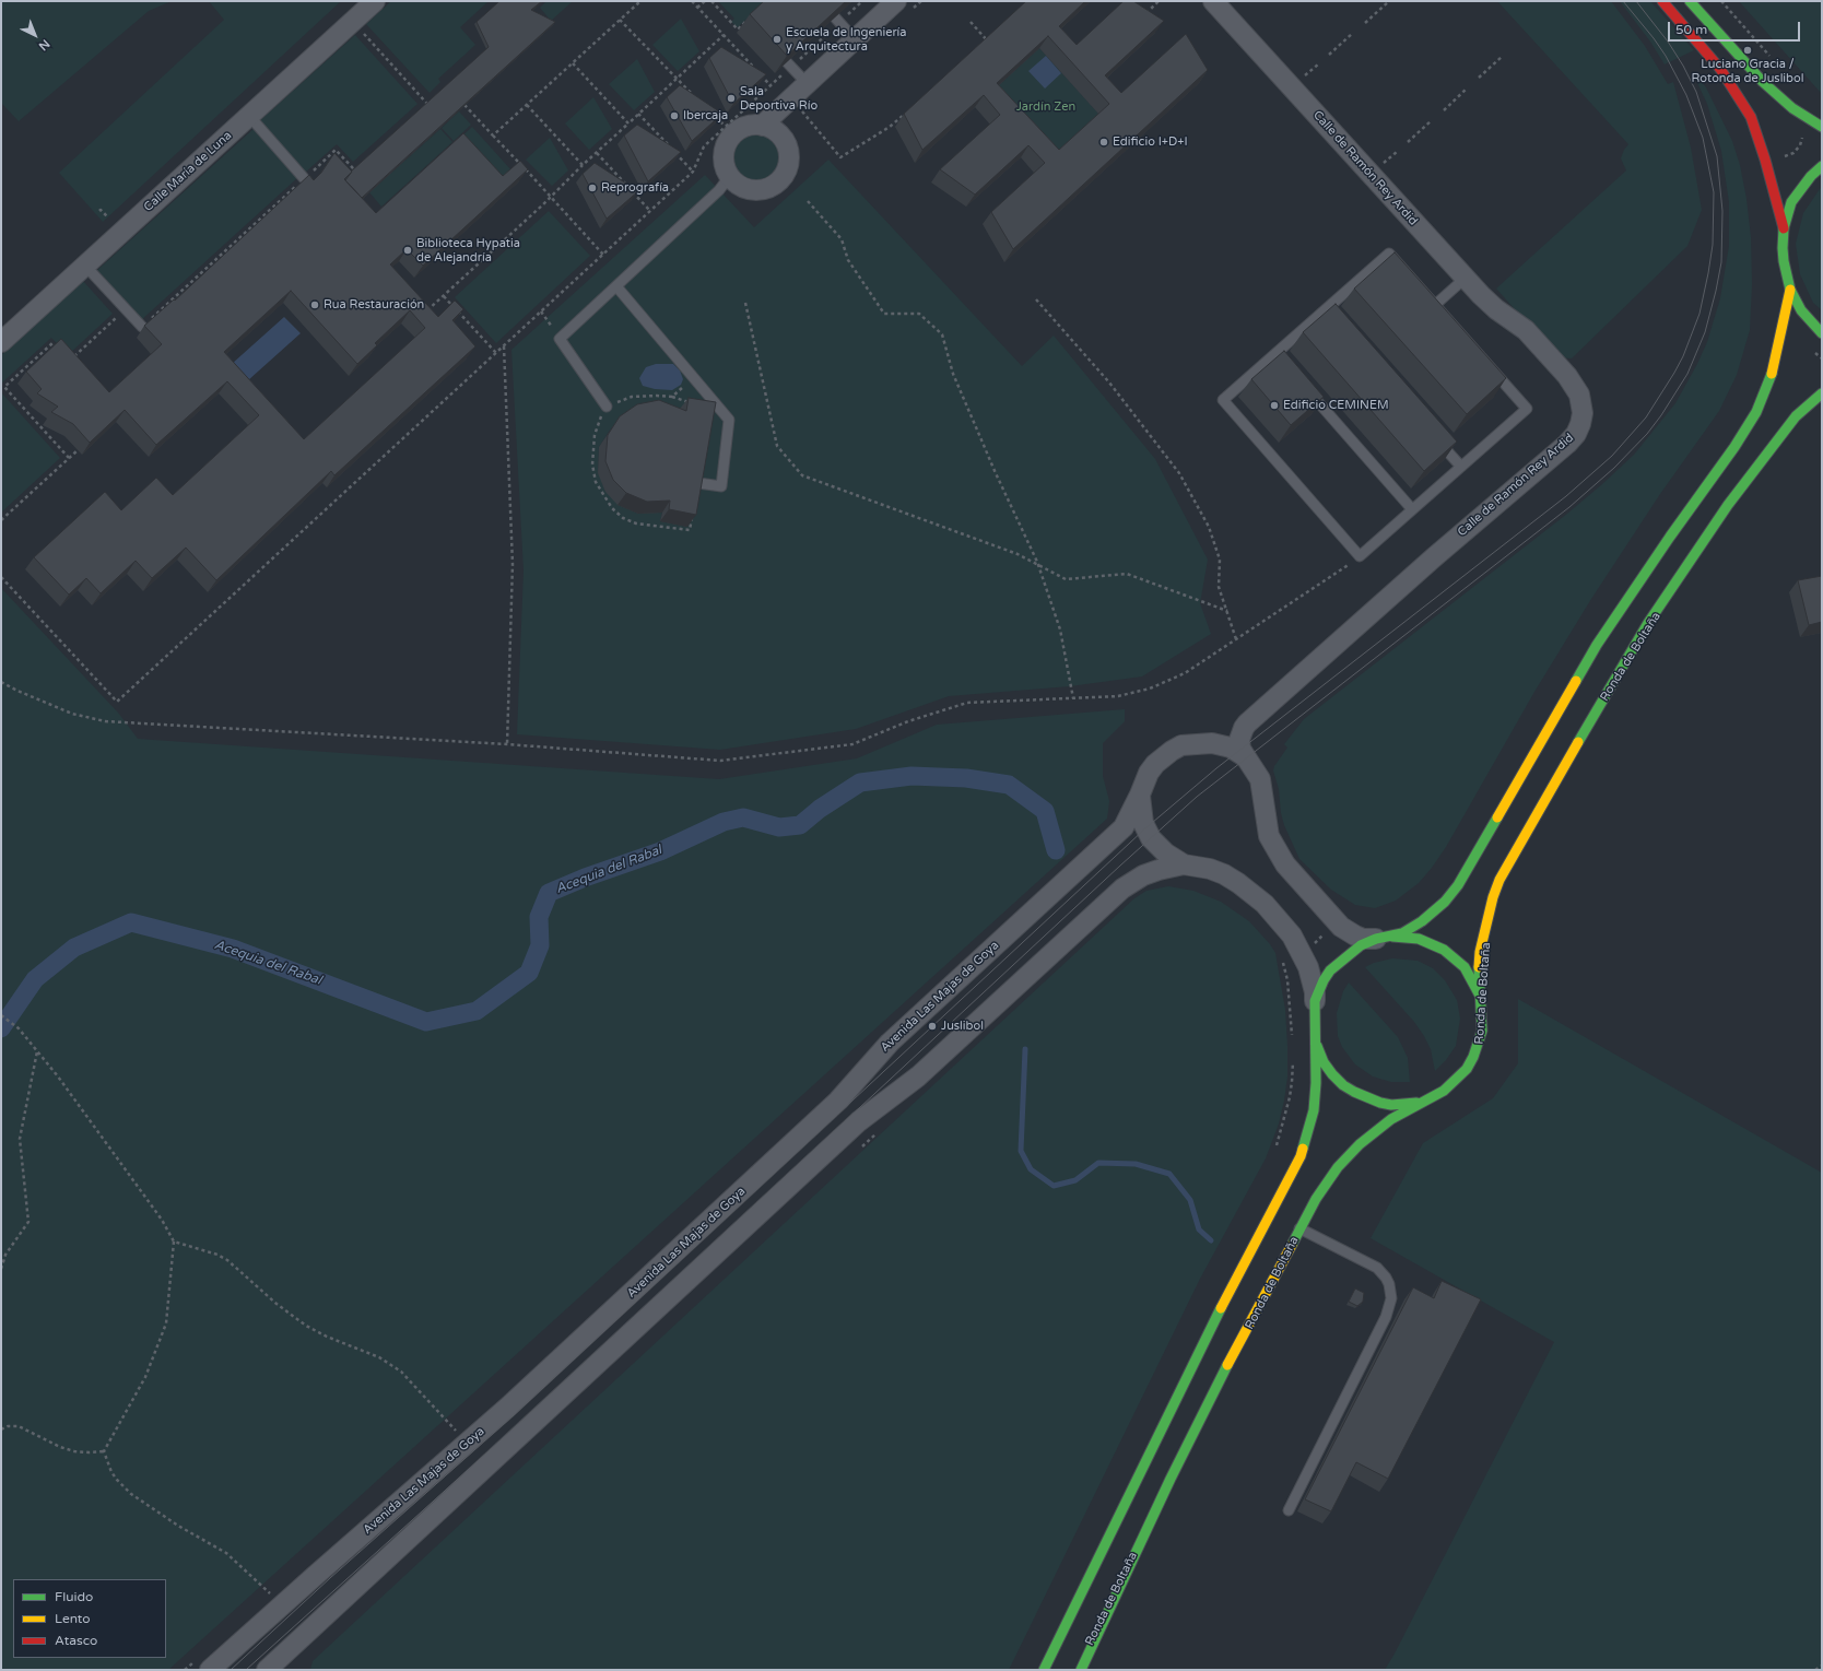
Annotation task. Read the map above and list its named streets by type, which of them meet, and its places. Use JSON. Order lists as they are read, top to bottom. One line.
{"streets":{"main road":["Ronda de Boltaña"],"street":["Calle de Ramón Rey Ardid","Calle María de Luna","Avenida Las Majas de Goya"]},"crossings":[["Calle de Ramón Rey Ardid","Avenida Las Majas de Goya"],["Ronda de Boltaña","Avenida Las Majas de Goya"]],"water":["Acequia del Rabal"],"parks":["Jardín Zen"],"places":["Escuela de Ingeniería y Arquitectura","Luciano Gracia / Rotonda de Juslibol","Sala Deportiva Río","Ibercaja","Edificio I+D+I","Reprografía","Biblioteca Hypatia de Alejandría","Rua Restauración","Edificio CEMINEM","Juslibol"],"legend":["Fluido","Lento","Atasco"],"scale_bar":"50 m","north":"bottom right"}
